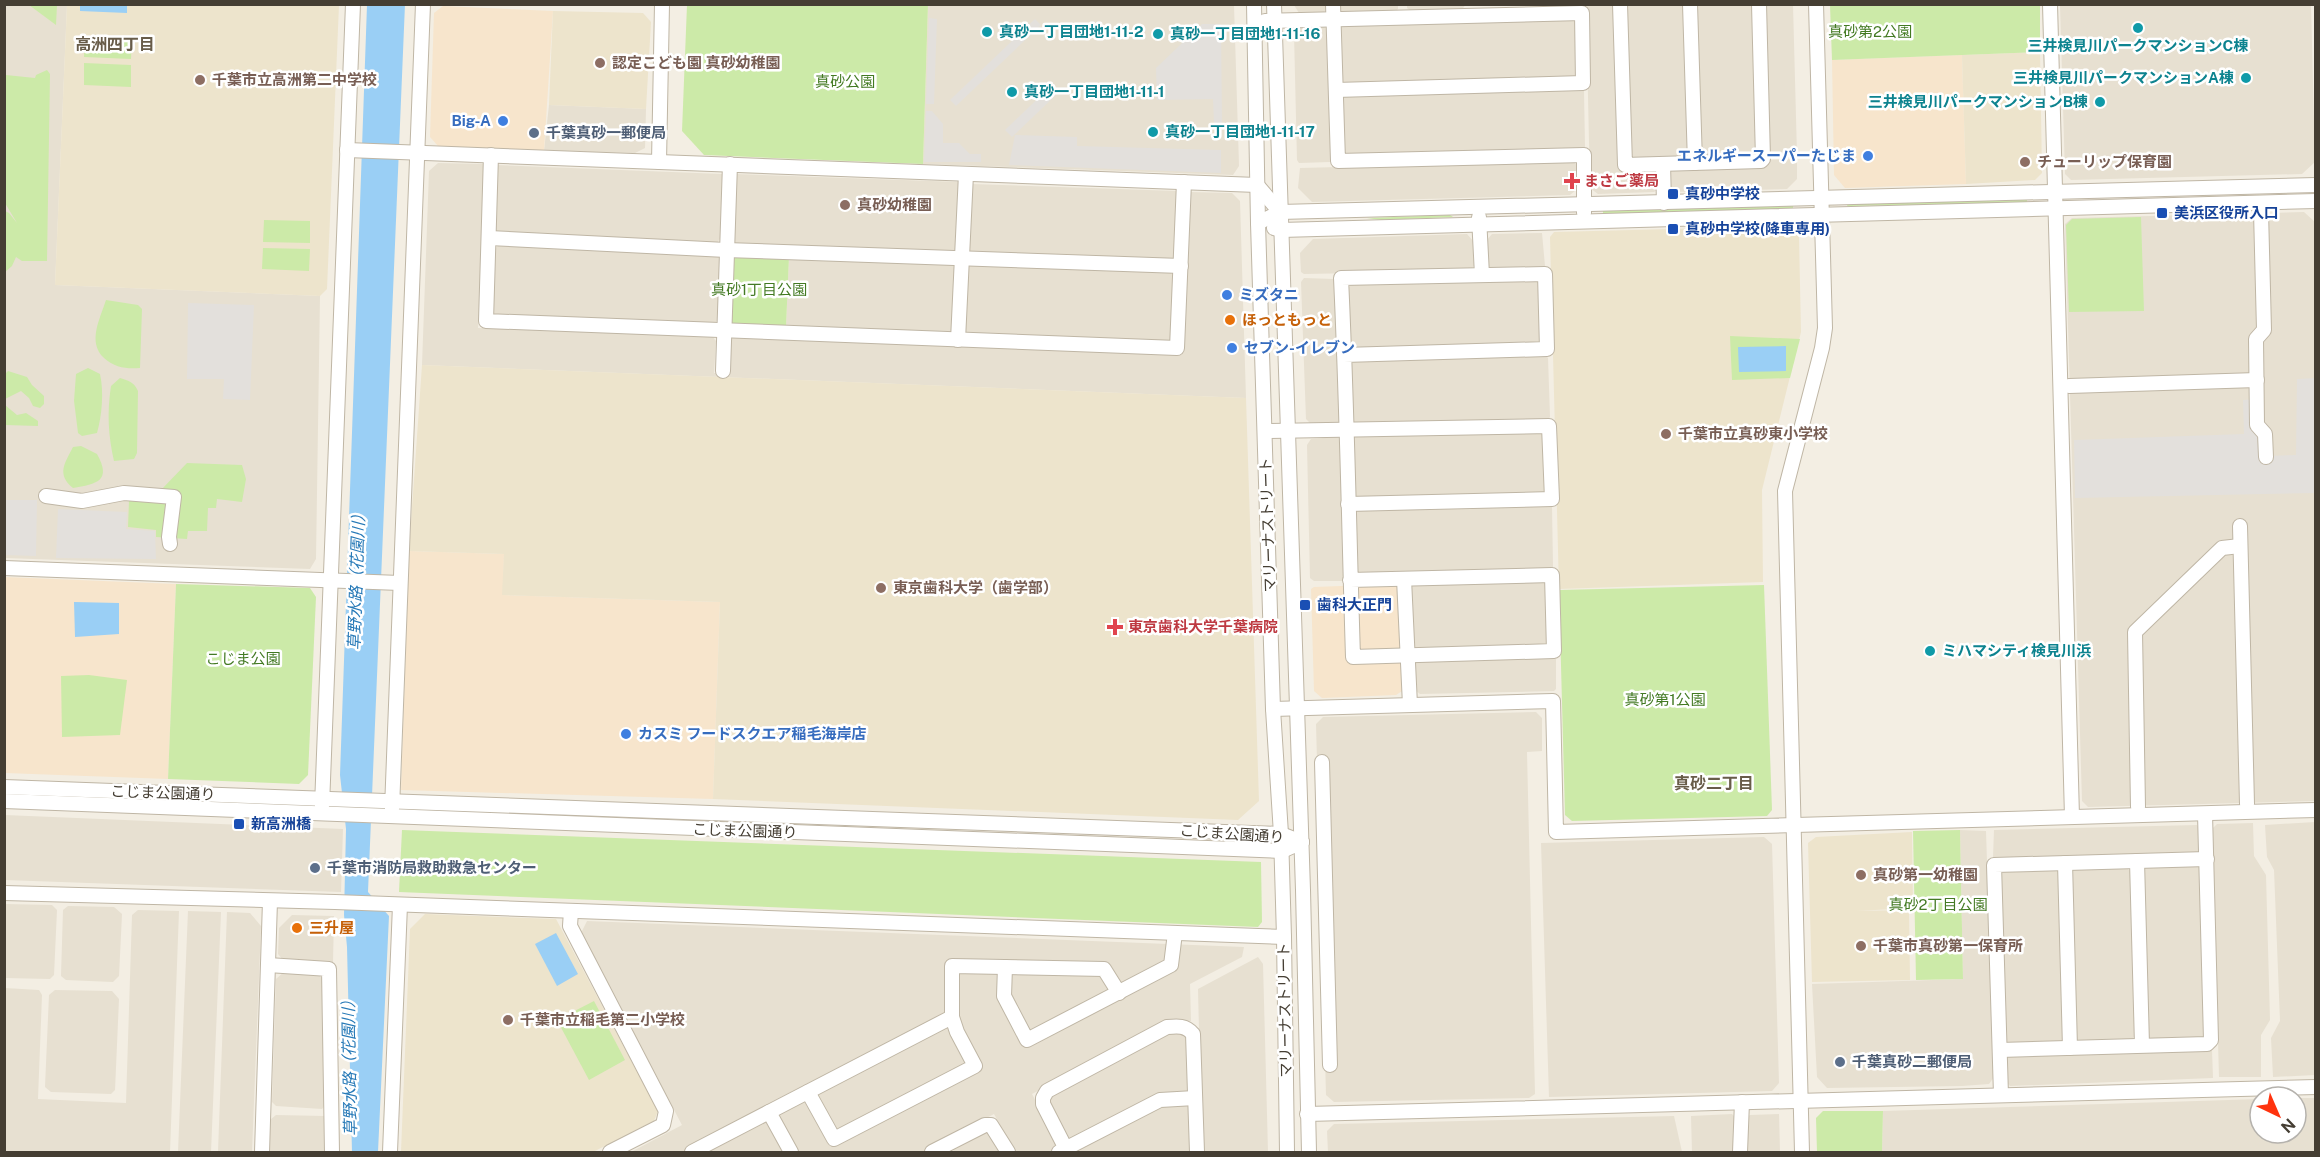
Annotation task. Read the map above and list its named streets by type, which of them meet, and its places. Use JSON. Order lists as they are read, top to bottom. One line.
{"streets":{"street":["マリーナストリート","こじま公園通り"]},"crossings":[["マリーナストリート","こじま公園通り"]],"districts":["高洲四丁目","真砂二丁目"],"water":["草野水路（花園川）"],"parks":["真砂第2公園","真砂公園","真砂1丁目公園","こじま公園","真砂第1公園","真砂2丁目公園"],"places":{"other":["三井検見川パークマンションC棟","真砂一丁目団地1-11-2","真砂一丁目団地1-11-16","認定こども園 真砂幼稚園","三井検見川パークマンションA棟","千葉市立高洲第二中学校","真砂一丁目団地1-11-1","三井検見川パークマンションB棟","Big-A","真砂一丁目団地1-11-17","千葉真砂一郵便局","エネルギースーパーたじま","チューリップ保育園","真砂幼稚園","ミズタニ","ほっともっと","セブン-イレブン","千葉市立真砂東小学校","東京歯科大学（歯学部）","ミハマシティ検見川浜","カスミ フードスクエア稲毛海岸店","千葉市消防局救助救急センター","真砂第一幼稚園","三升屋","千葉市真砂第一保育所","千葉市立稲毛第二小学校","千葉真砂二郵便局"],"health":["まさご薬局","東京歯科大学千葉病院"],"transit":["真砂中学校","美浜区役所入口","真砂中学校(降車専用)","歯科大正門","新高洲橋"]},"north":"bottom right"}
